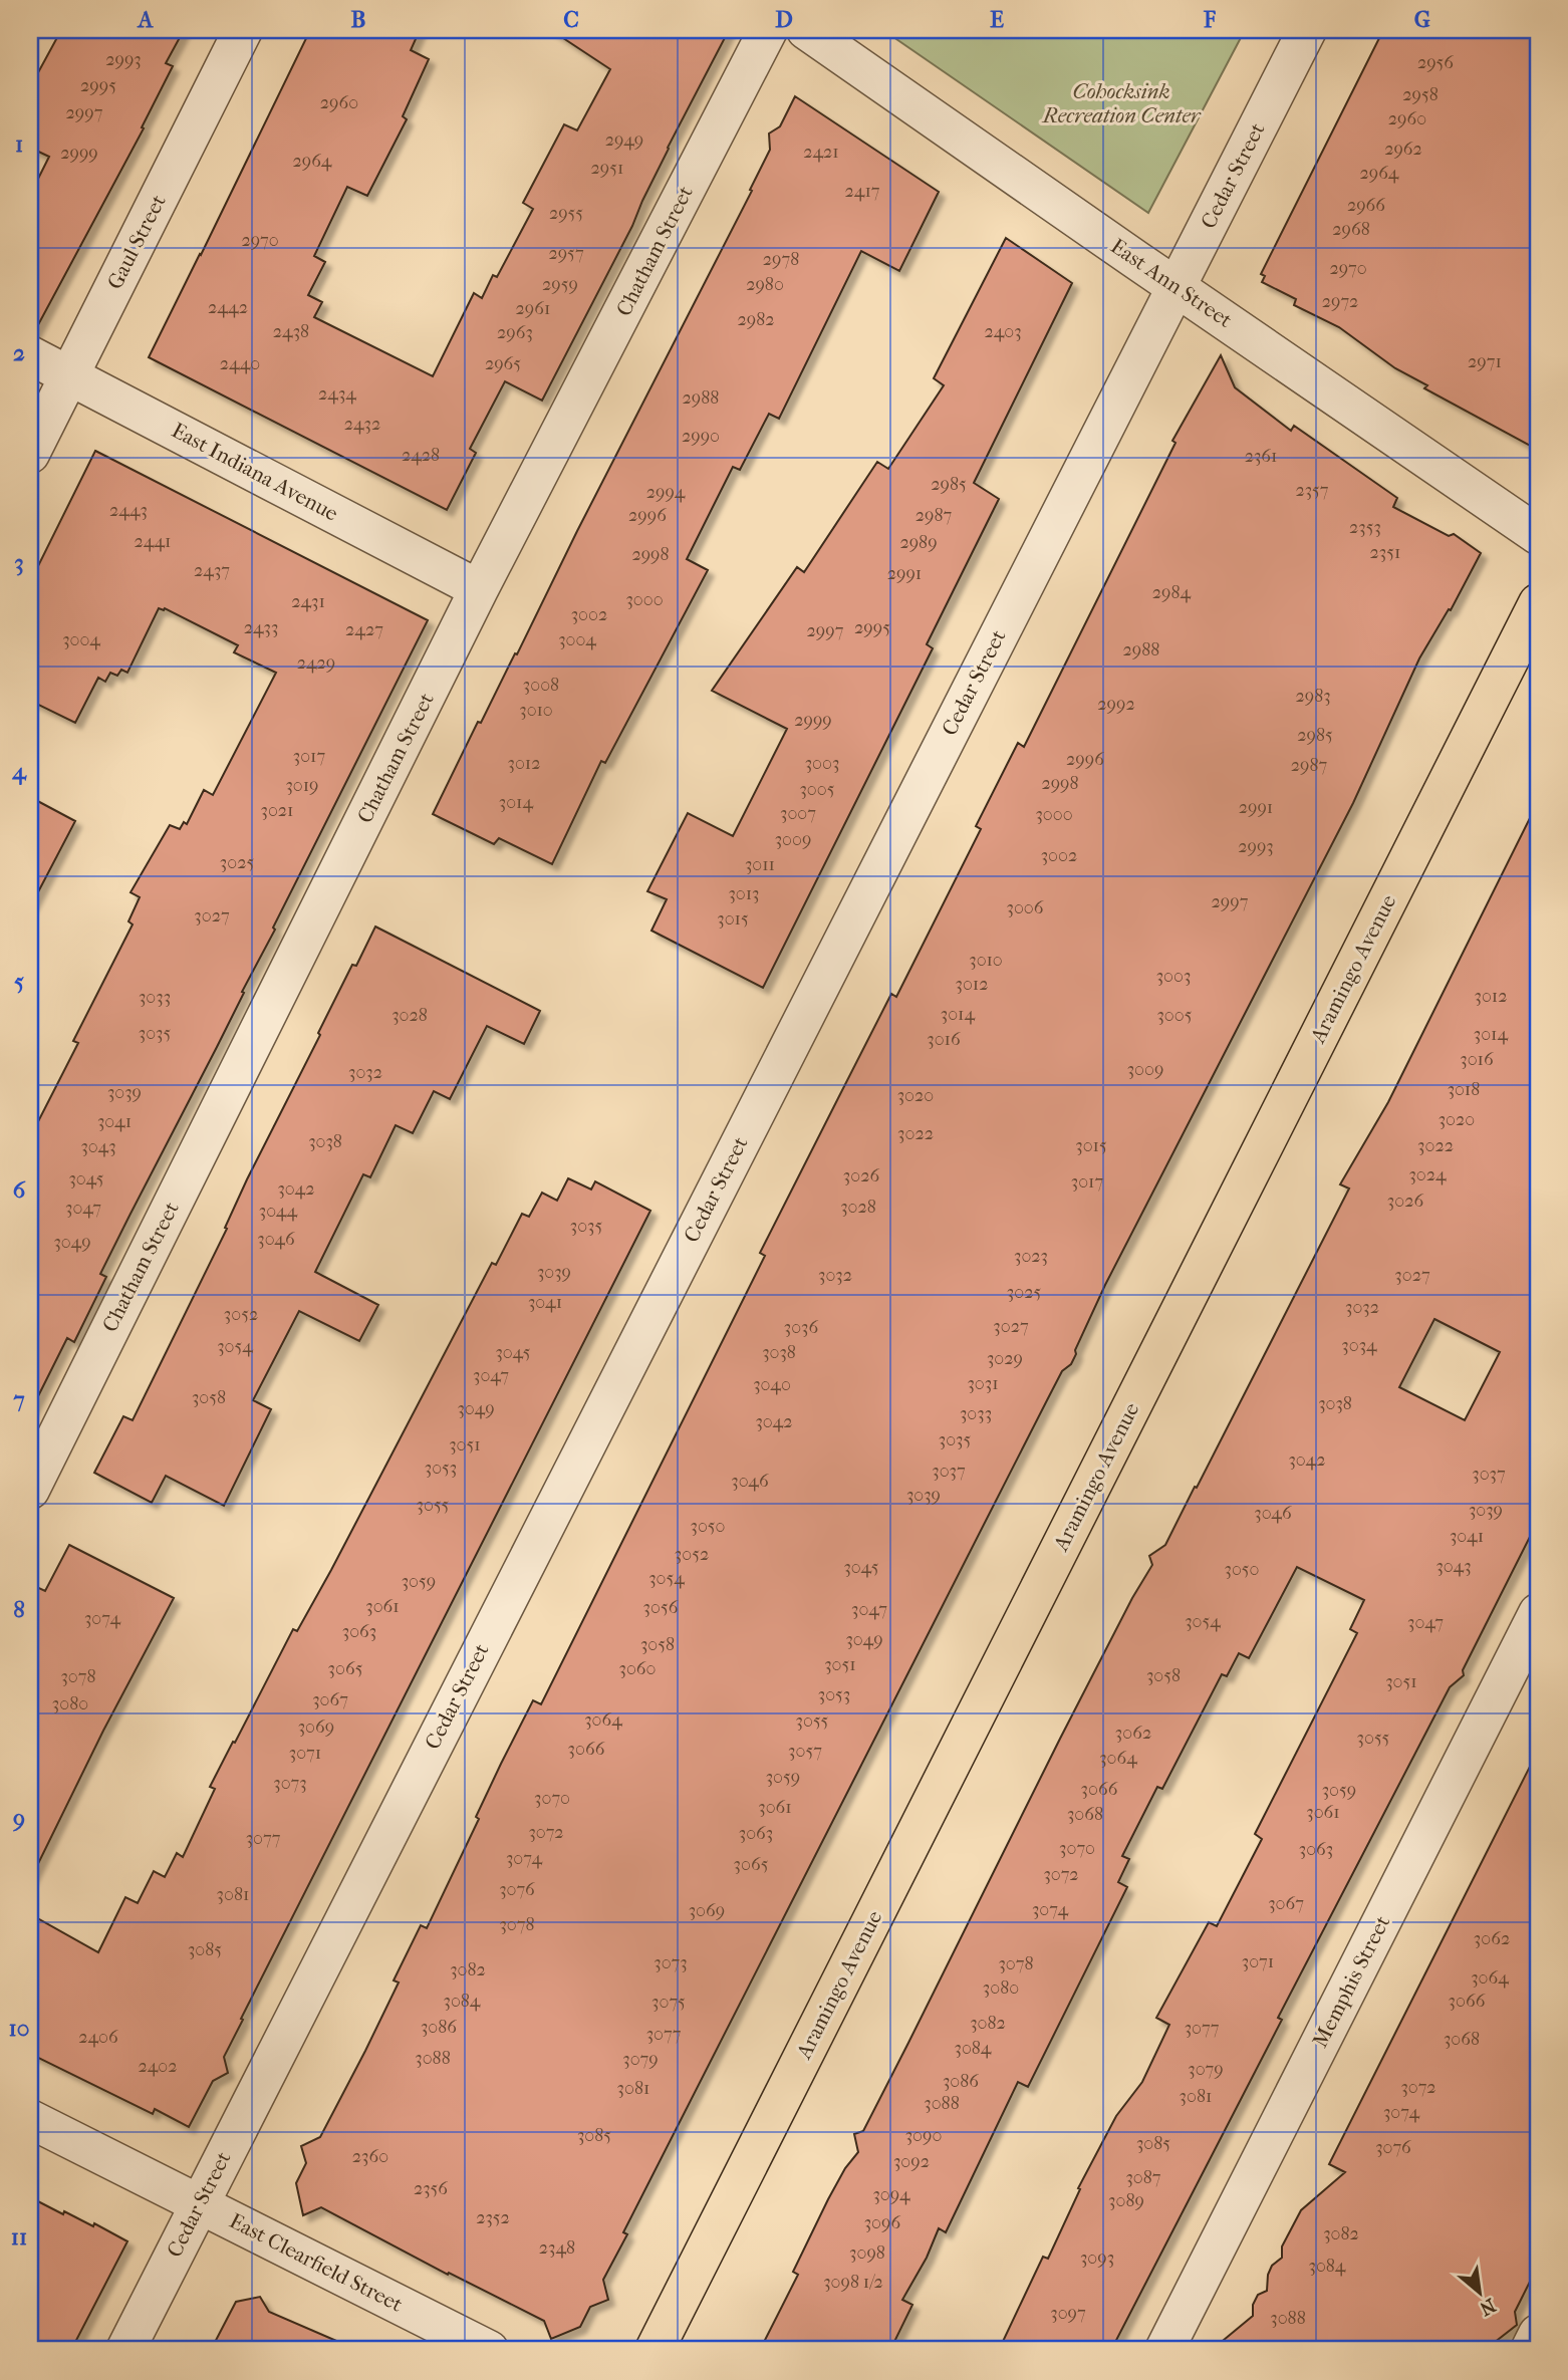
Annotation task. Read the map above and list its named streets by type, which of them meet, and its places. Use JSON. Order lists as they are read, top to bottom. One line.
{"streets":{"main road":["Aramingo Avenue"],"street":["Cedar Street","Gaul Street","Chatham Street","East Ann Street","East Indiana Avenue","Memphis Street","East Clearfield Street"]},"crossings":[["Cedar Street","East Ann Street"],["Cedar Street","East Clearfield Street"],["Gaul Street","East Indiana Avenue"],["Chatham Street","East Indiana Avenue"]],"parks":["Cohocksink Recreation Center"],"house_numbers":["2993","2956","2995","2958","2960","2997","2960","2949","2962","2421","2999","2964","2951","2964","2417","2966","2955","2968","2970","2957","2978","2970","2959","2980","2972","2442","2961","2982","2438","2403","2963","2971","2440","2965","2434","2988","2432","2990","2428","2361","2985","2357","2994","2443","2996","2987","2353","2441","2989","2351","2998","2437","2991","2984","3000","2431","3002","2433","2995","2427","2997","3004","3004","2988","2429","3008","2983","2992","3010","2999","2985","3017","2996","3012","3003","2987","2998","3019","3005","3014","2991","3021","3007","3000","3009","2993","3002","3025","3011","3013","2997","3006","3027","3015","3010","3003","3012","3012","3033","3014","3028","3005","3035","3014","3016","3016","3009","3032","3018","3039","3020","3020","3041","3022","3038","3015","3022","3043","3024","3026","3045","3017","3042","3026","3028","3047","3044","3035","3046","3049","3023","3039","3032","3027","3025","3041","3032","3052","3027","3036","3034","3054","3045","3038","3029","3047","3031","3040","3058","3038","3049","3033","3042","3035","3051","3042","3053","3037","3037","3046","3039","3055","3039","3046","3050","3041","3052","3043","3045","3050","3054","3059","3061","3056","3047","3074","3054","3047","3063","3049","3058","3051","3065","3060","3058","3078","3051","3053","3067","3080","3064","3055","3069","3062","3055","3066","3057","3071","3064","3059","3073","3066","3059","3070","3061","3061","3068","3072","3063","3077","3070","3063","3074","3065","3072","3076","3081","3067","3074","3069","3078","3062","3085","3071","3073","3078","3082","3064","3080","3084","3066","3075","3082","3086","3077","3077","2406","3068","3084","3088","3079","2402","3079","3086","3072","3081","3081","3088","3074","3085","3090","3085","3076","2360","3092","3087","2356","3094","3089","2352","3096","3082","2348","3098","3093","3084","3098 1/2","3097","3088"],"north":"bottom right","grid":{"columns":["A","B","C","D","E","F","G"],"rows":["1","2","3","4","5","6","7","8","9","10","11"]}}
